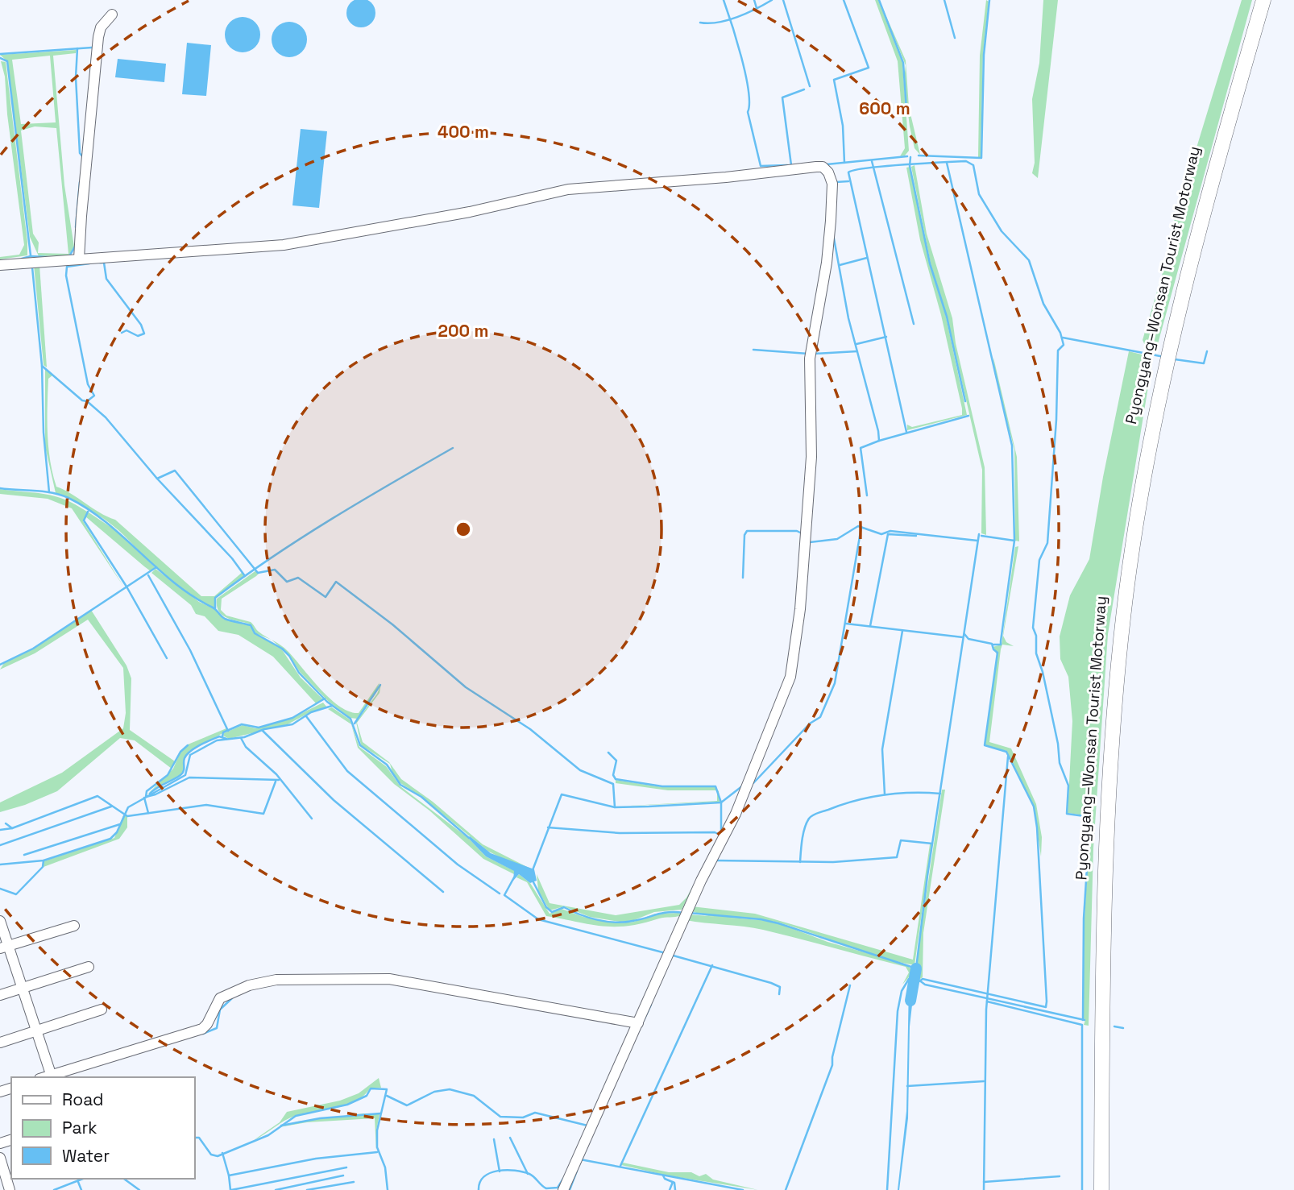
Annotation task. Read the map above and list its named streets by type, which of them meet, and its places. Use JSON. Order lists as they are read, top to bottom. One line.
{"streets":{"highway":["Pyongyang–Wonsan Tourist Motorway"]},"legend":["Road","Park","Water"],"rings":["600 m","400 m","200 m"]}
